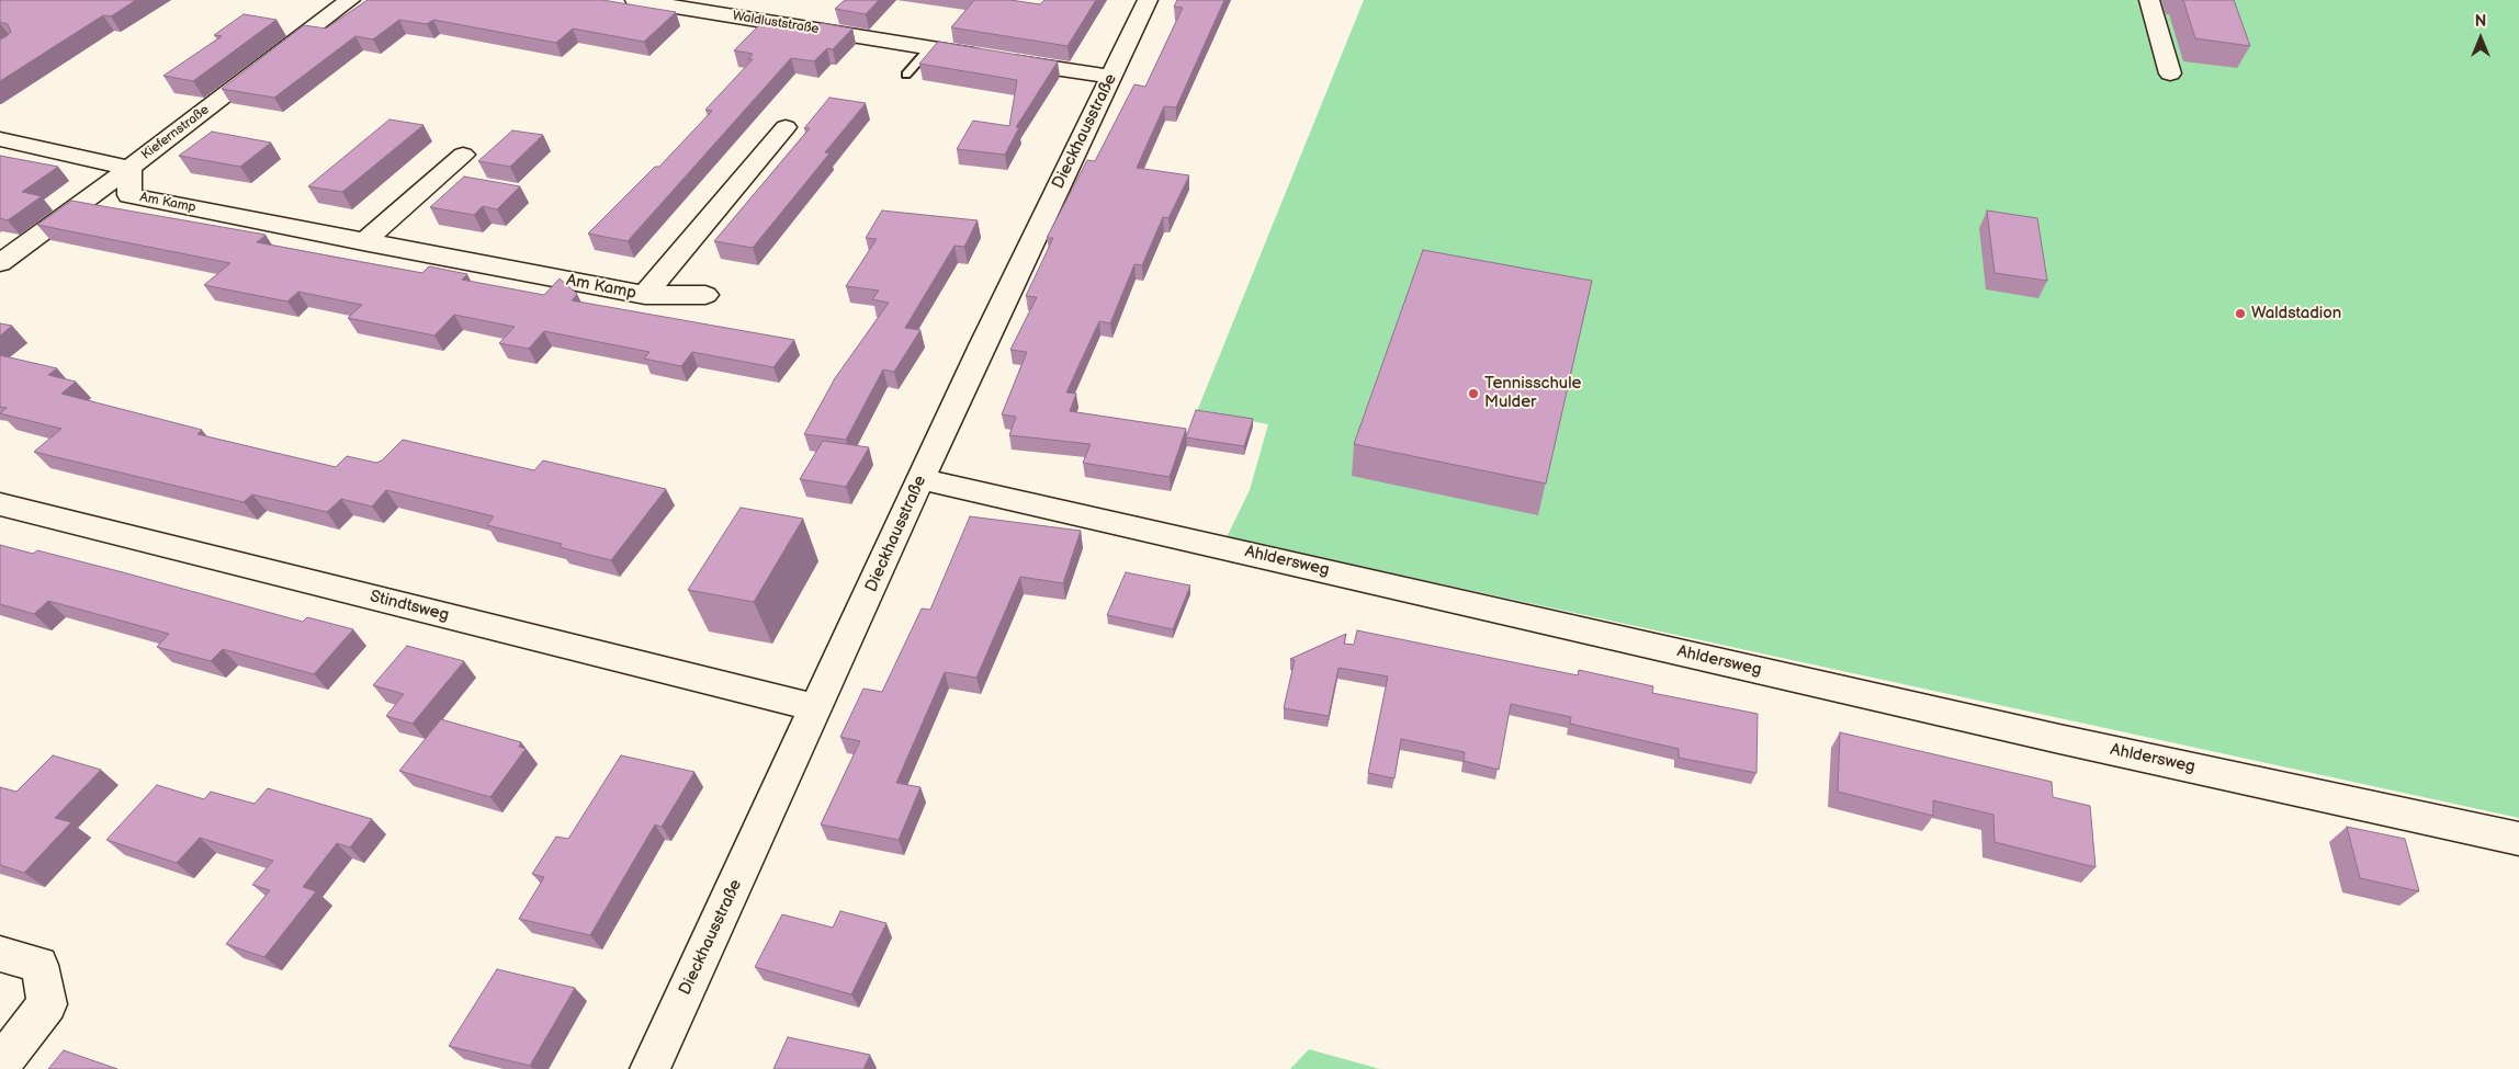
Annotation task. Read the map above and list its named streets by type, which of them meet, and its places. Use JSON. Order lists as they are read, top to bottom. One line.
{"streets":{"street":["Waldluststraße","Dieckhausstraße","Kiefernstraße","Am Kamp","Ahldersweg","Stindtsweg"]},"crossings":[["Waldluststraße","Dieckhausstraße"],["Dieckhausstraße","Ahldersweg"],["Dieckhausstraße","Stindtsweg"],["Kiefernstraße","Am Kamp"]],"places":["Waldstadion","Tennisschule Mulder"],"north":"top"}
